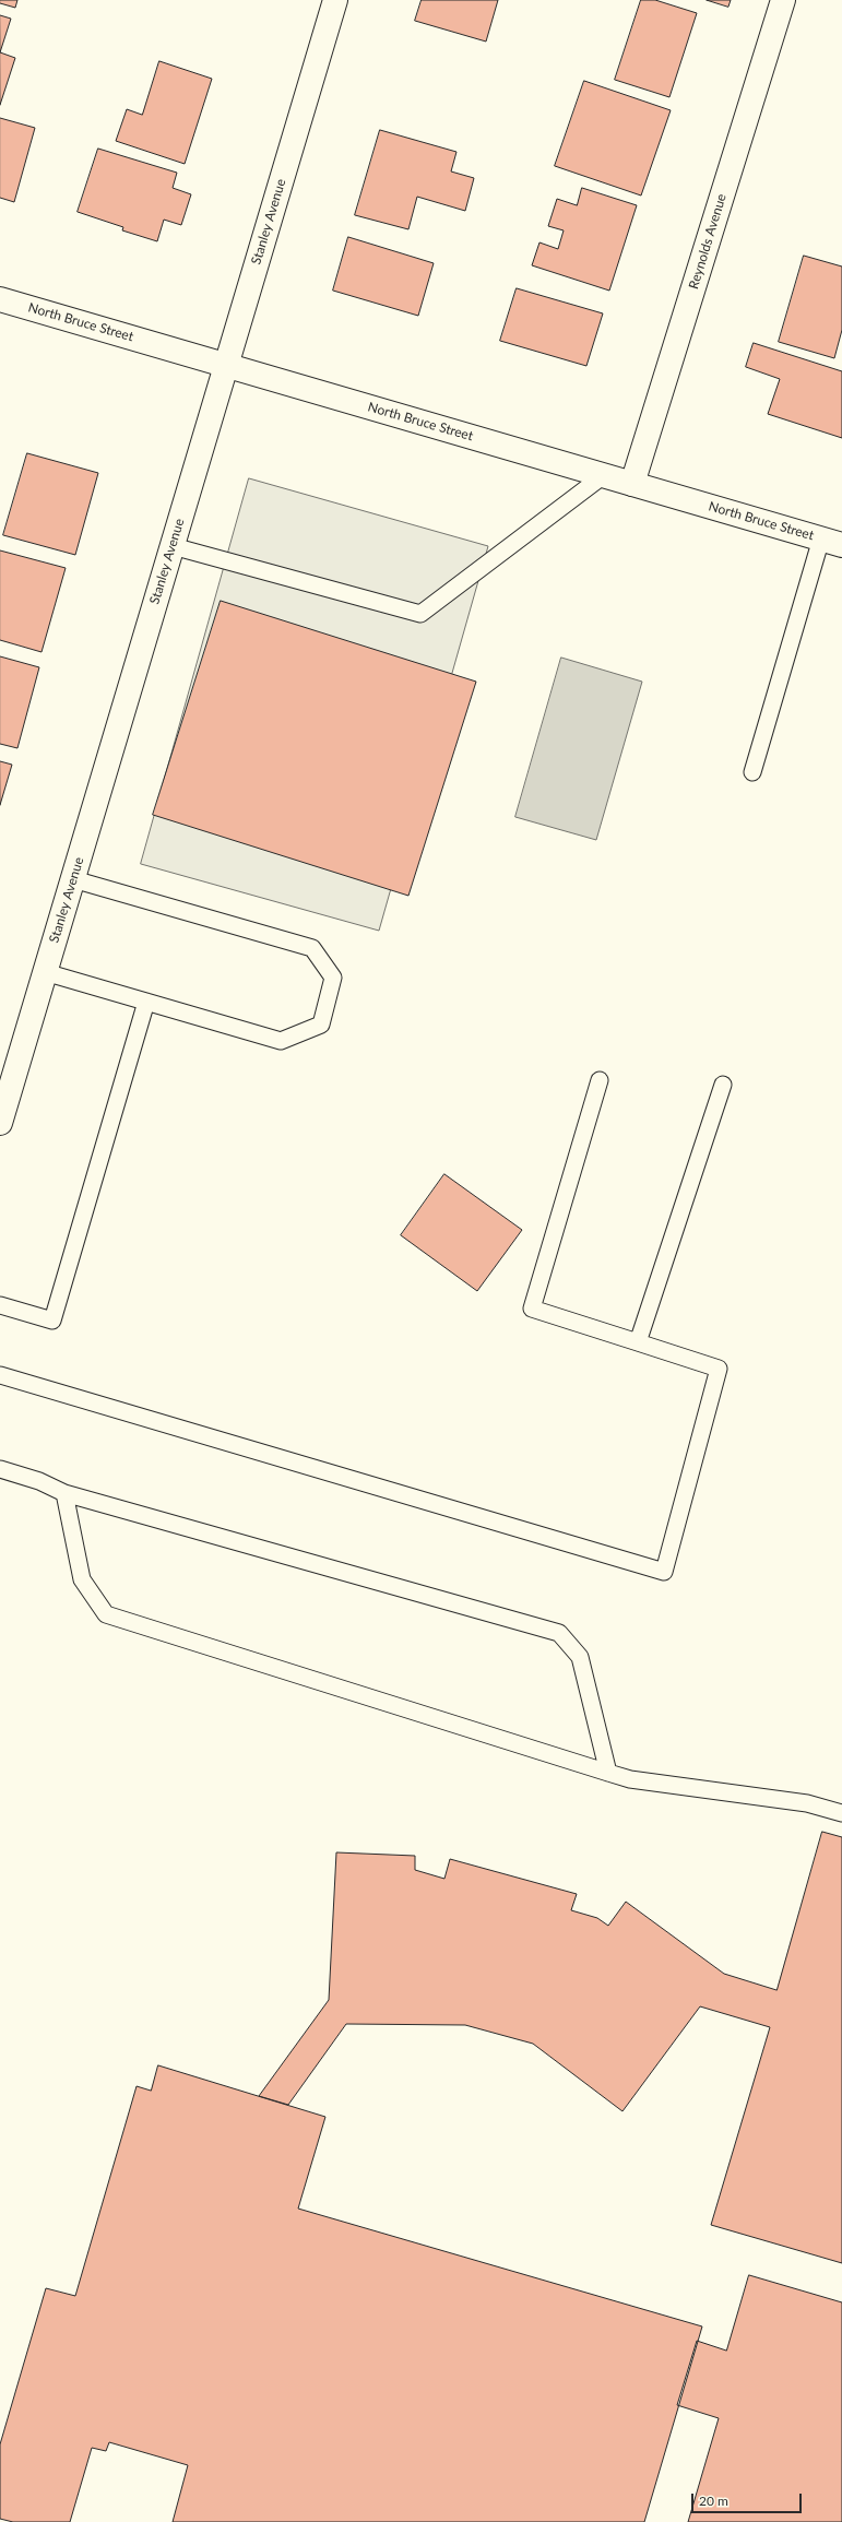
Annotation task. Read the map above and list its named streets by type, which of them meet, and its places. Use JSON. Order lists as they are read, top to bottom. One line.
{"streets":{"street":["Stanley Avenue","Reynolds Avenue","North Bruce Street"]},"crossings":[["Stanley Avenue","North Bruce Street"],["Reynolds Avenue","North Bruce Street"]],"scale_bar":"20 m"}
